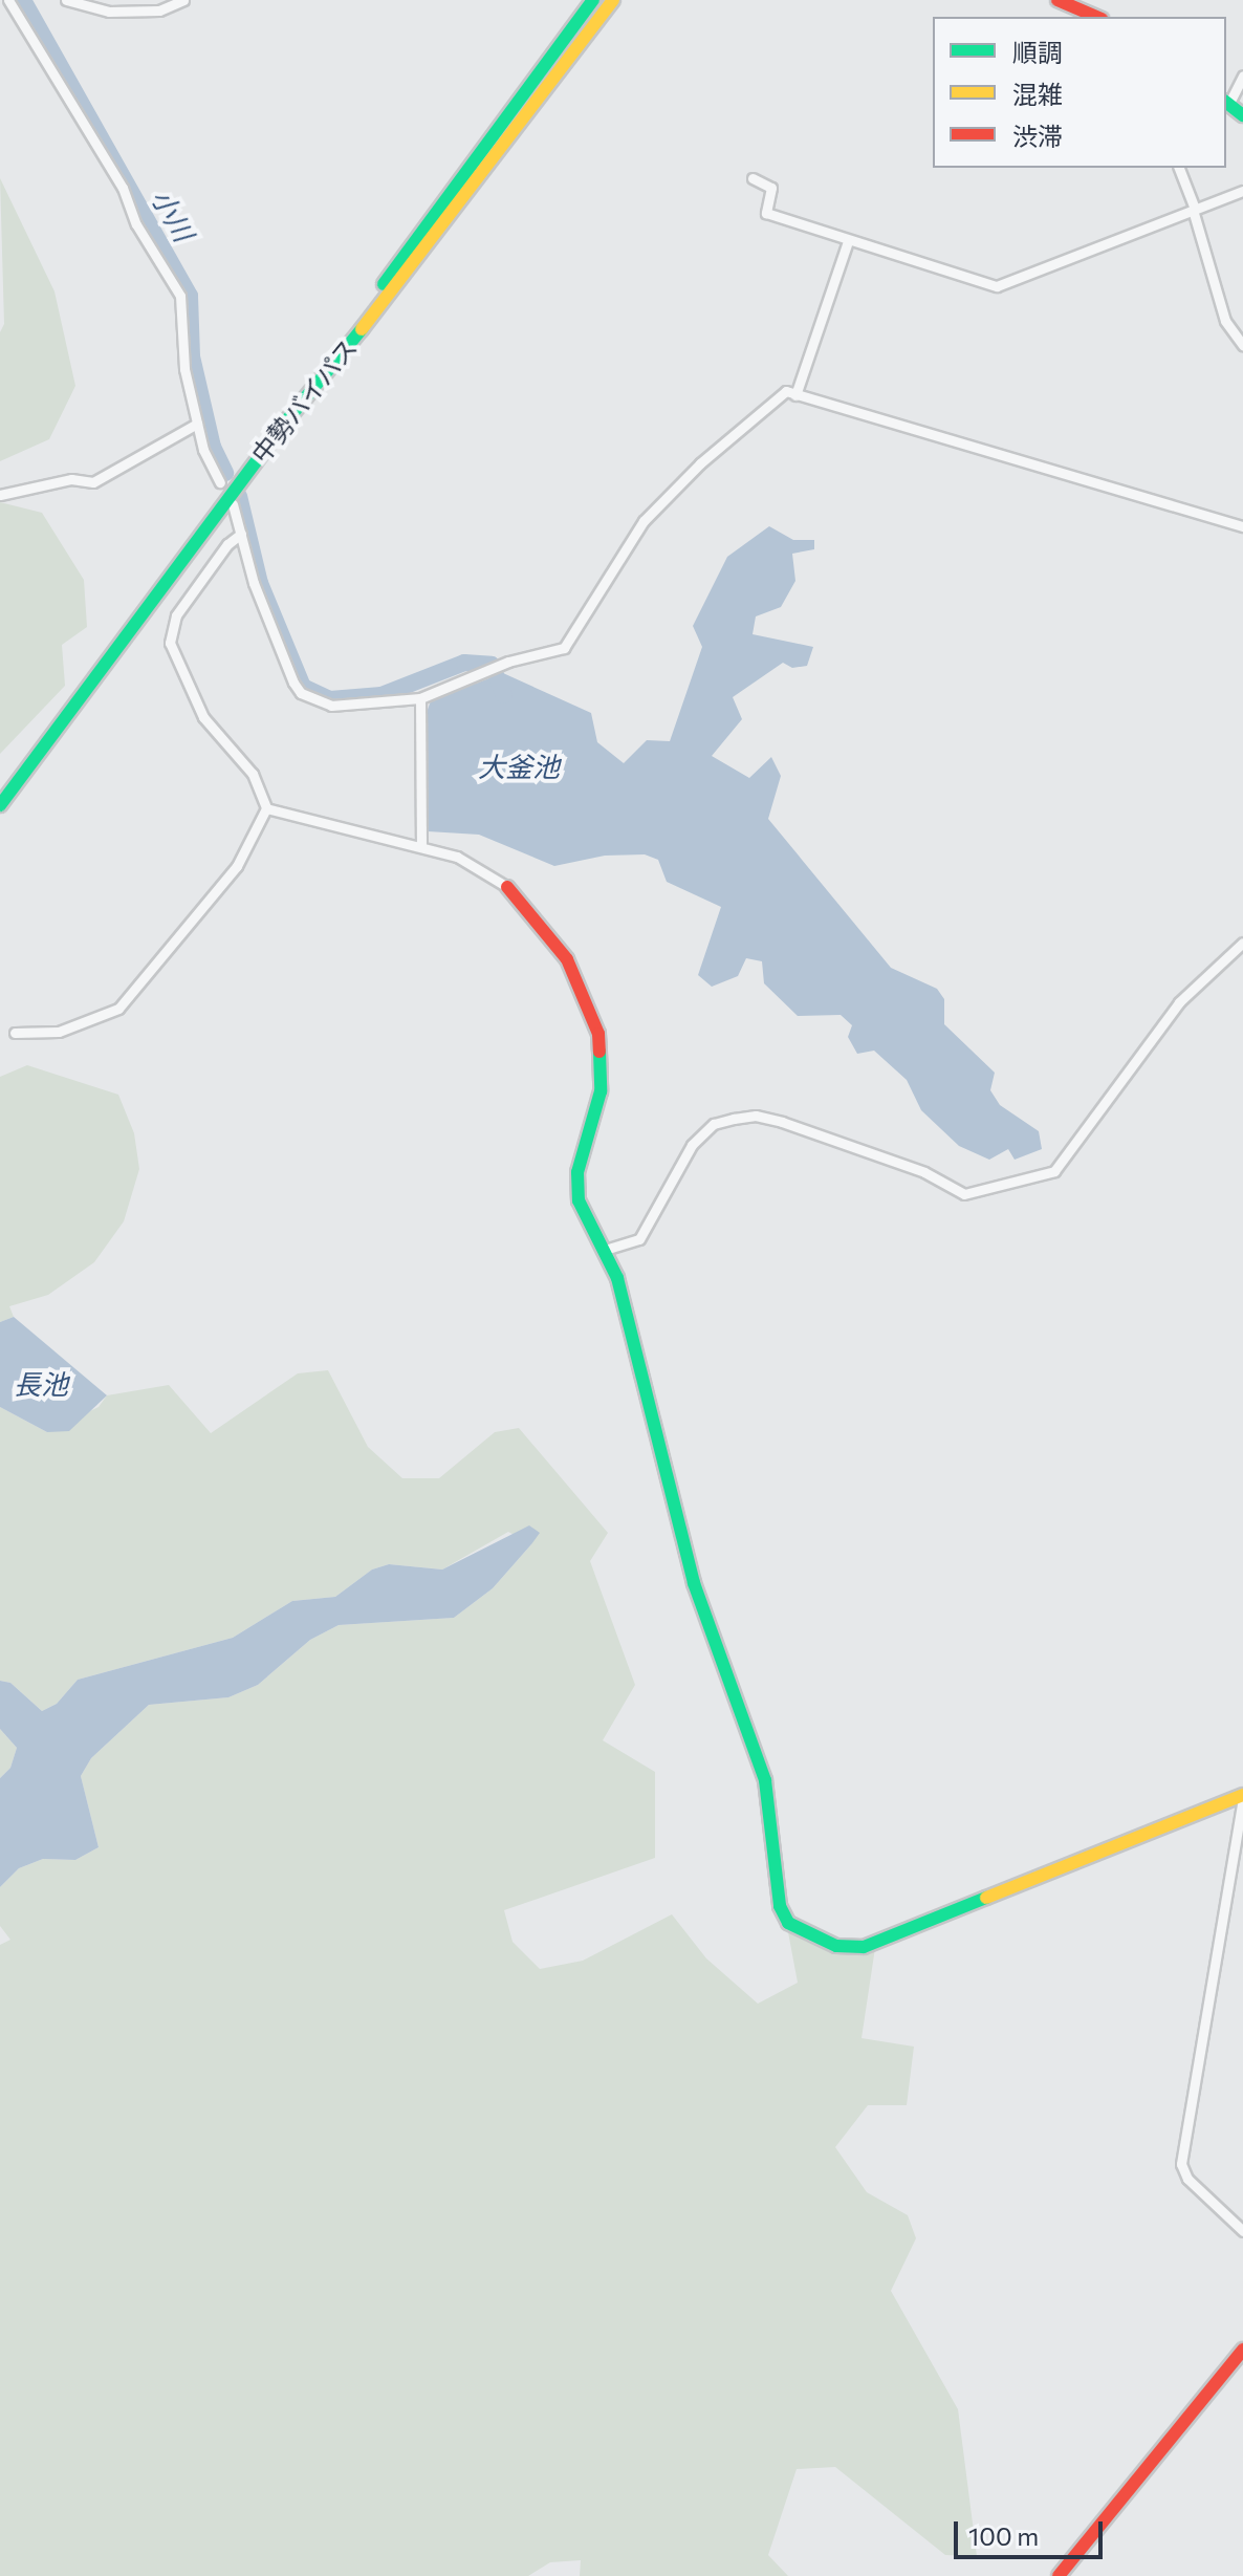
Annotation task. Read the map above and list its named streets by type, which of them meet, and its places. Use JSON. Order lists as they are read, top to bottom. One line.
{"streets":{"main road":["中勢バイパス"]},"water":["小川","大釜池","長池"],"legend":["順調","混雑","渋滞"],"scale_bar":"100 m"}
